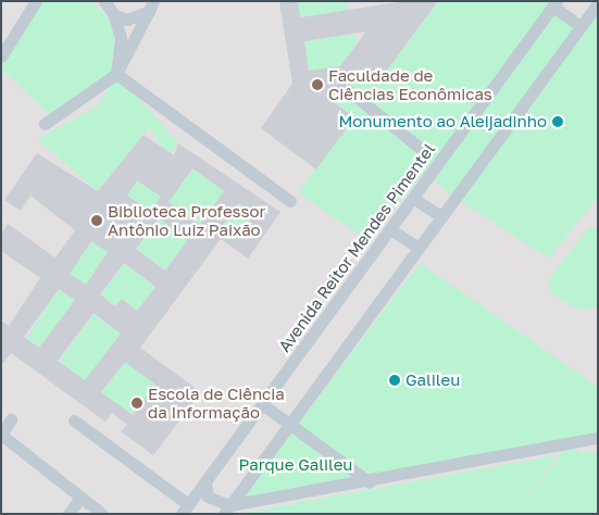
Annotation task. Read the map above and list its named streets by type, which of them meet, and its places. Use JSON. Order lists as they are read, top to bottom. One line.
{"streets":{"street":["Avenida Reitor Mendes Pimentel"]},"parks":["Parque Galileu"],"places":["Faculdade de Ciências Econômicas","Monumento ao Aleijadinho","Biblioteca Professor Antônio Luiz Paixão","Galileu","Escola de Ciência da Informação"]}
